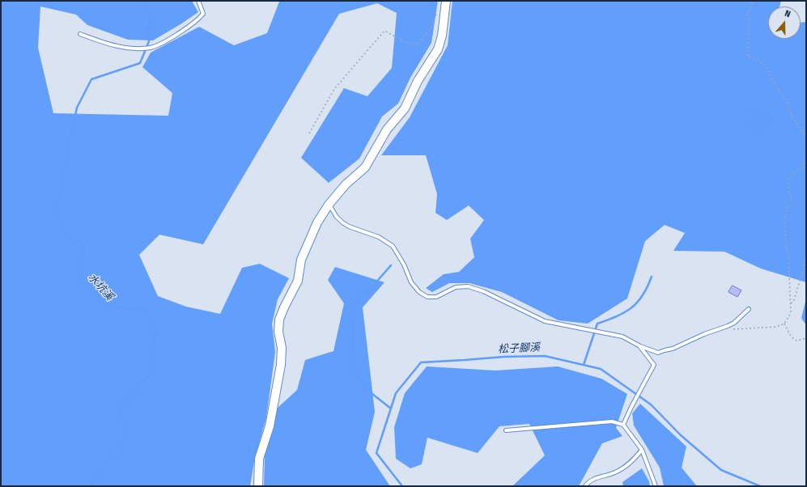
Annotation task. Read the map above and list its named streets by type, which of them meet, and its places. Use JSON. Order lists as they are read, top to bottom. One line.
{"water":["水坑溪","松子腳溪"],"north":"top"}
